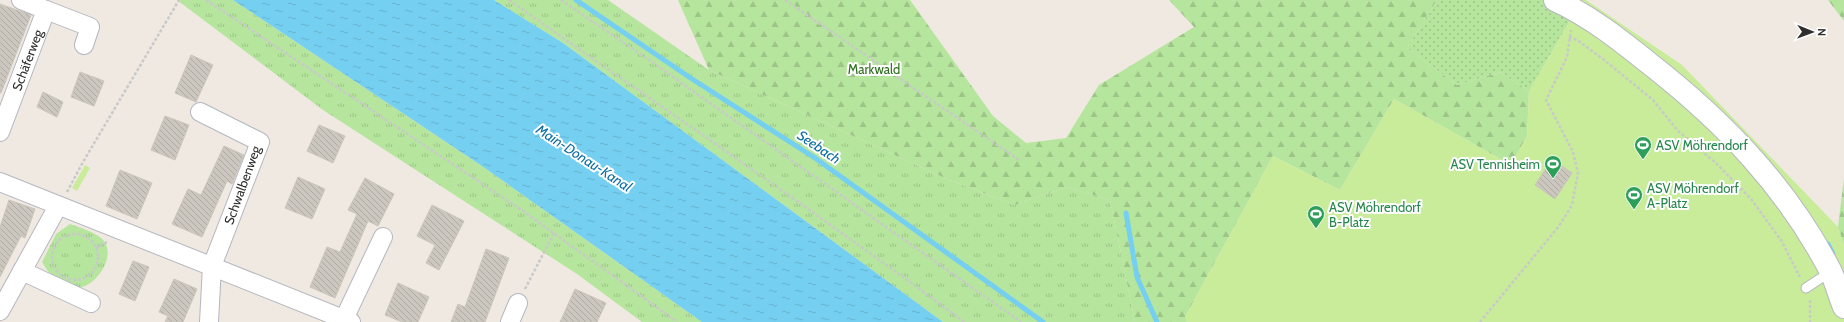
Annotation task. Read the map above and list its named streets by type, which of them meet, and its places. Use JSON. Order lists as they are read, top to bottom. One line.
{"streets":{"street":["Schäferweg","Schwalbenweg"]},"water":["Seebach","Main-Donau-Kanal"],"parks":["Markwald"],"places":{"sports":["ASV Möhrendorf","ASV Tennisheim","ASV Möhrendorf A-Platz","ASV Möhrendorf B-Platz"]},"north":"right"}
